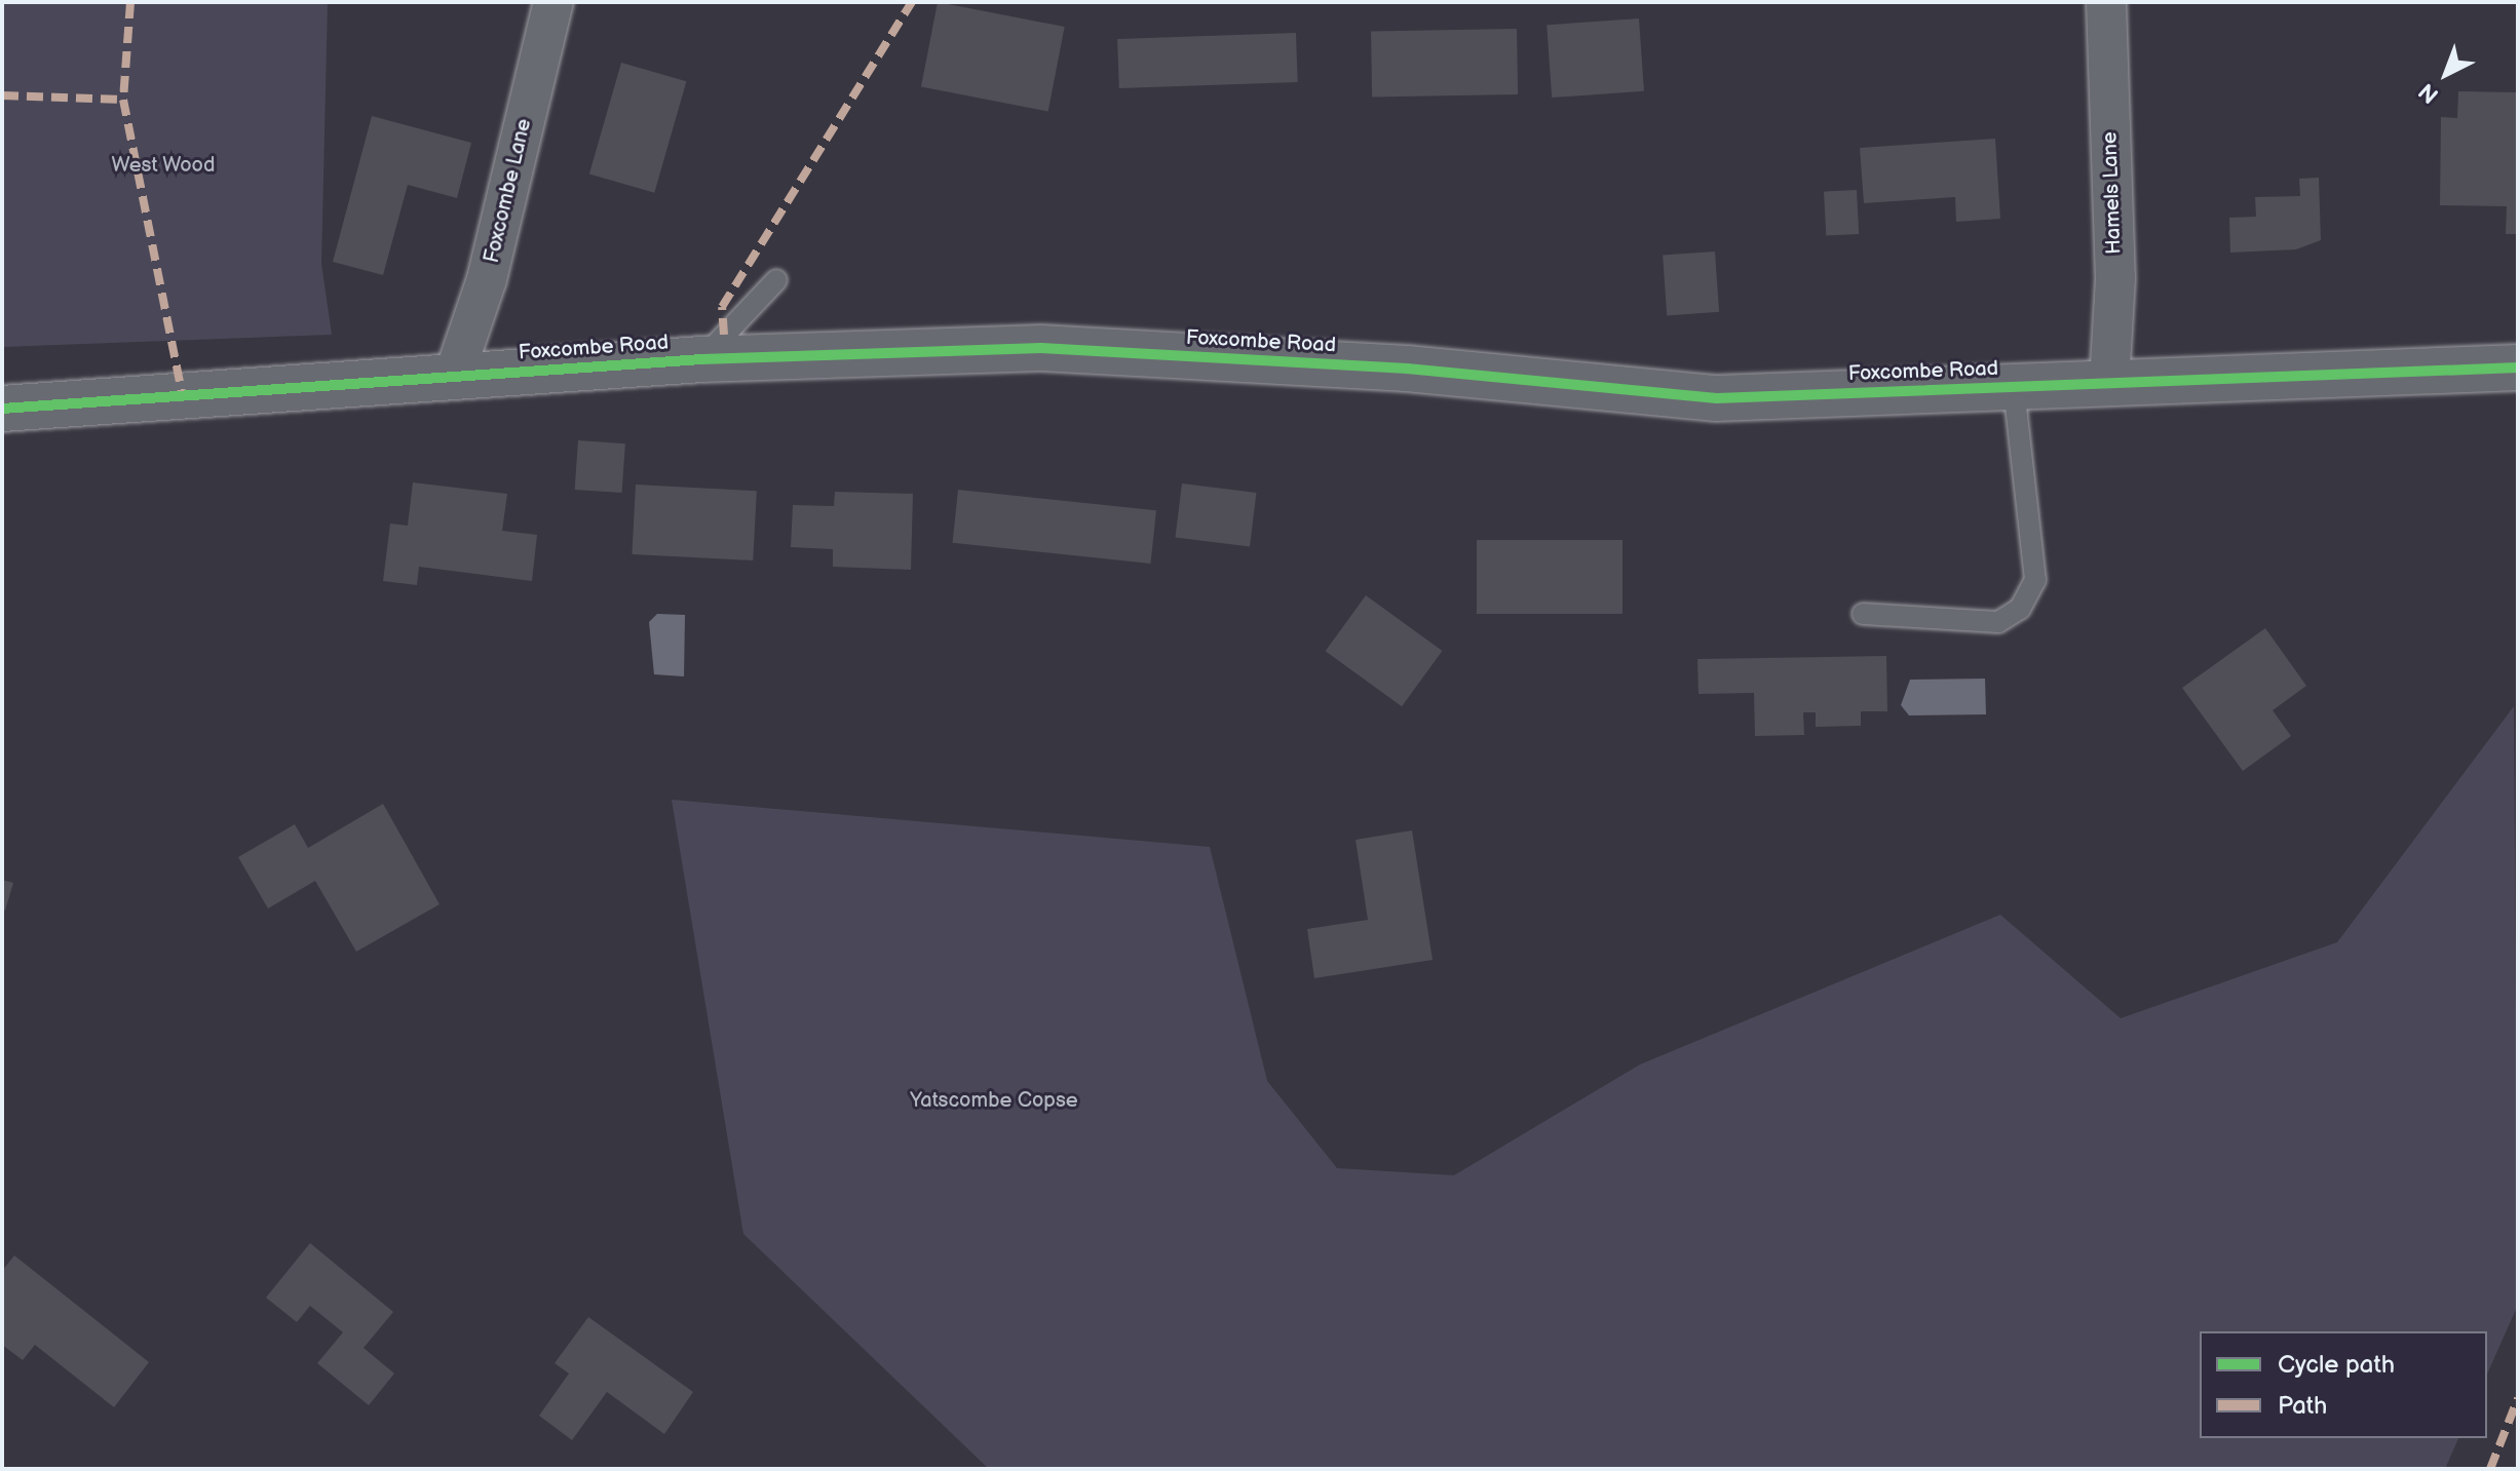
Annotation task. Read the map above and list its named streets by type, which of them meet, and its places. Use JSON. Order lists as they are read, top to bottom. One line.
{"streets":{"street":["Foxcombe Lane","Hamels Lane","Foxcombe Road"]},"crossings":[["Foxcombe Lane","Foxcombe Road"],["Hamels Lane","Foxcombe Road"]],"parks":["West Wood","Yatscombe Copse"],"legend":["Cycle path","Path"],"north":"bottom left"}
